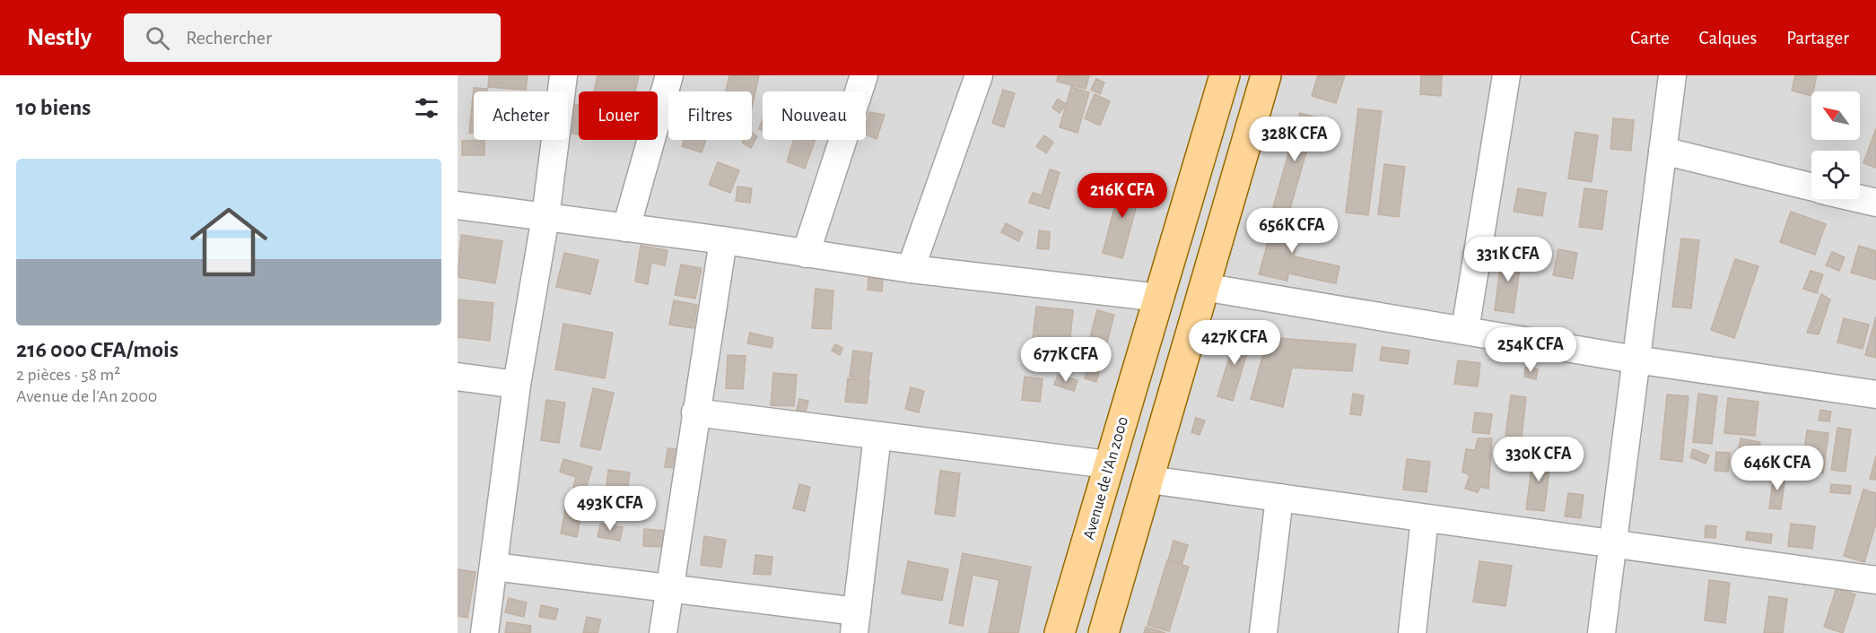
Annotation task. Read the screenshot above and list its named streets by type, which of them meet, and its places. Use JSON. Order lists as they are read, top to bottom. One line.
{"streets":{"main road":["Avenue de l'An 2000"]},"north":"top left","page":{"header":"Nestly","search":"Rechercher","nav":["Carte","Calques","Partager"],"heading":"10 biens","chip":["Acheter","Louer","Filtres","Nouveau"],"price":["328K CFA","216K CFA","656K CFA","331K CFA","427K CFA","254K CFA","677K CFA","330K CFA","646K CFA","493K CFA"],"list":[{"name":"216 000 CFA/mois","note":"2 pièces · 58 m² · Avenue de l'An 2000"}]}}
